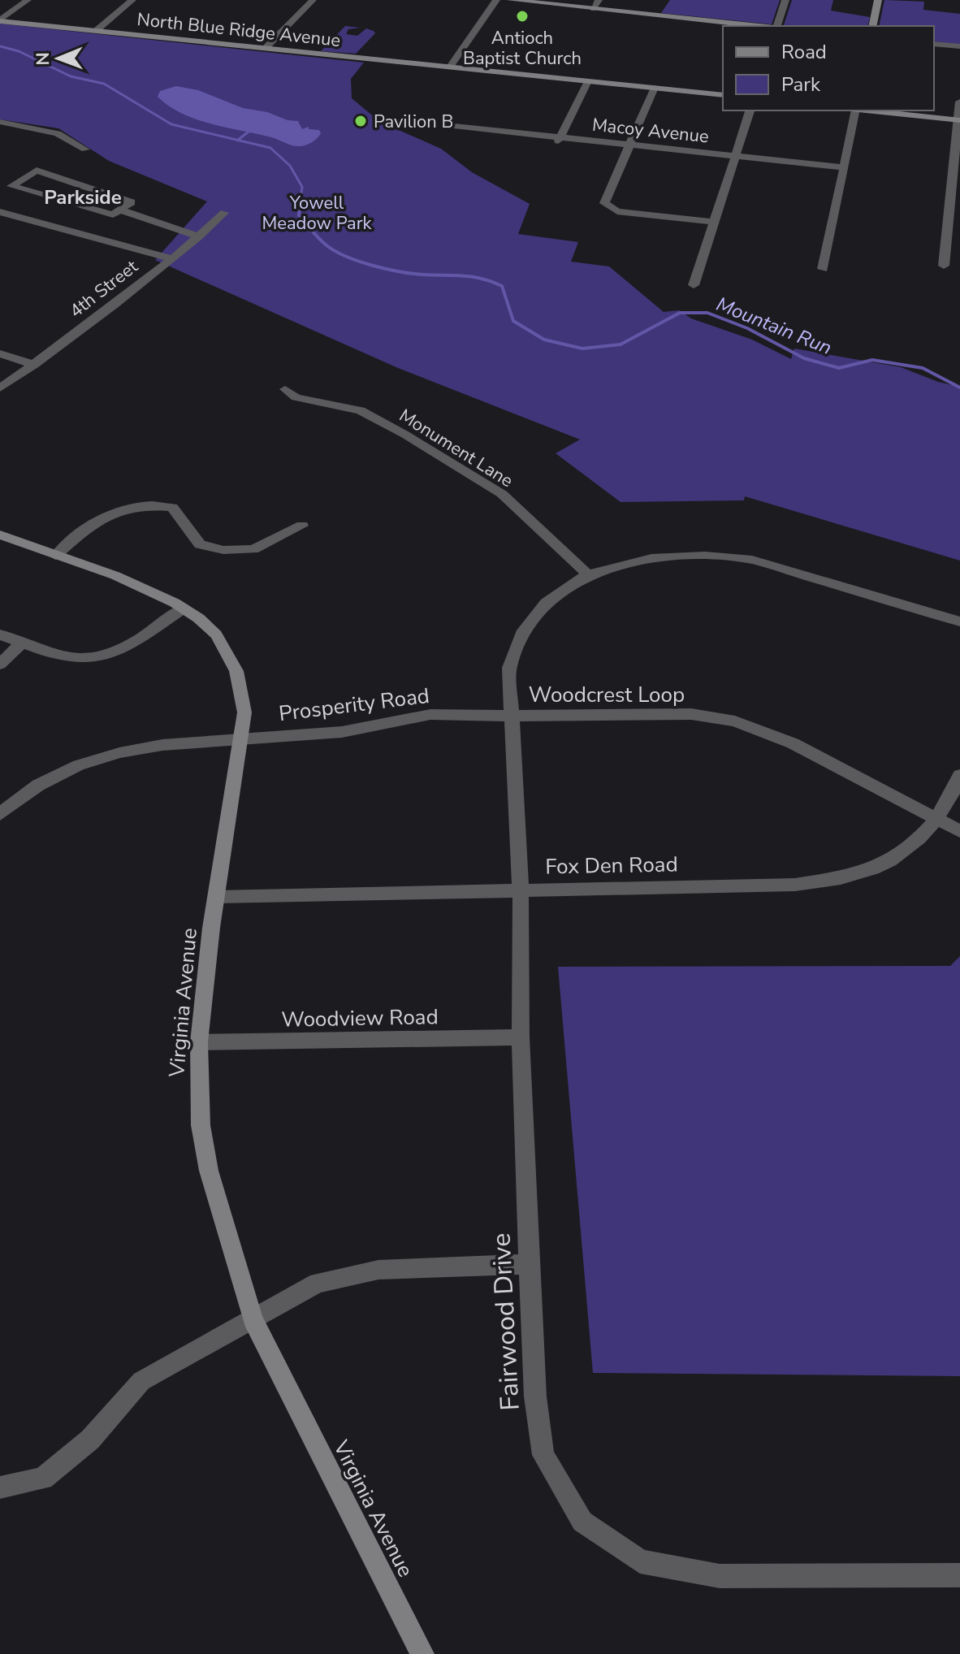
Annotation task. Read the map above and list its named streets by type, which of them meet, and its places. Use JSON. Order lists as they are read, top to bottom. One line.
{"streets":{"street":["North Blue Ridge Avenue","Macoy Avenue","4th Street","Monument Lane","Woodcrest Loop","Prosperity Road","Fox Den Road","Virginia Avenue","Woodview Road","Fairwood Drive"]},"crossings":[["Monument Lane","Woodcrest Loop"],["Woodcrest Loop","Prosperity Road"],["Woodcrest Loop","Fox Den Road"],["Woodcrest Loop","Fairwood Drive"],["Prosperity Road","Virginia Avenue"],["Prosperity Road","Fairwood Drive"],["Fox Den Road","Virginia Avenue"],["Fox Den Road","Fairwood Drive"],["Virginia Avenue","Woodview Road"],["Woodview Road","Fairwood Drive"]],"districts":["Parkside"],"water":["Mountain Run"],"parks":["Yowell Meadow Park"],"places":["Antioch Baptist Church","Pavilion B"],"legend":["Road","Park"],"north":"left"}
